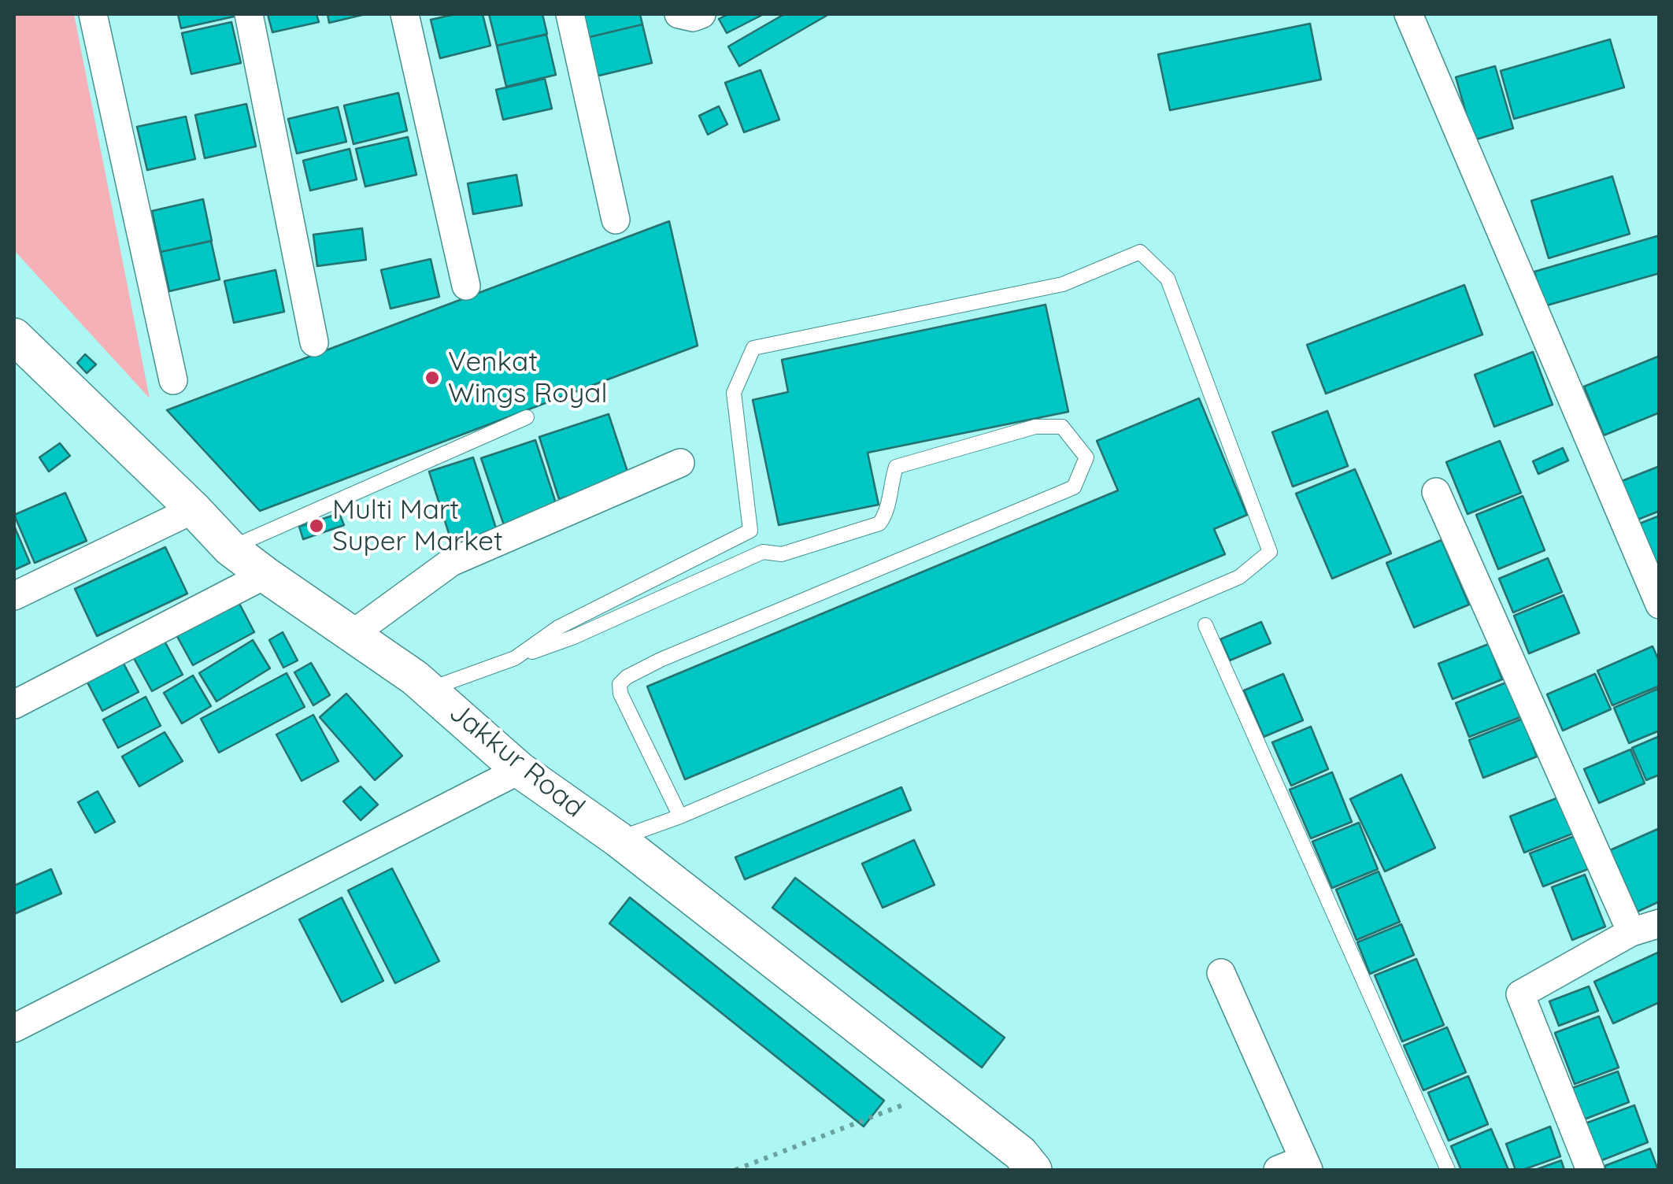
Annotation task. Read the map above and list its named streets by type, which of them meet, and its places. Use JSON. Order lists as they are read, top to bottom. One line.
{"streets":{"street":["Jakkur Road"]},"places":["Venkat Wings Royal","Multi Mart Super Market"]}
